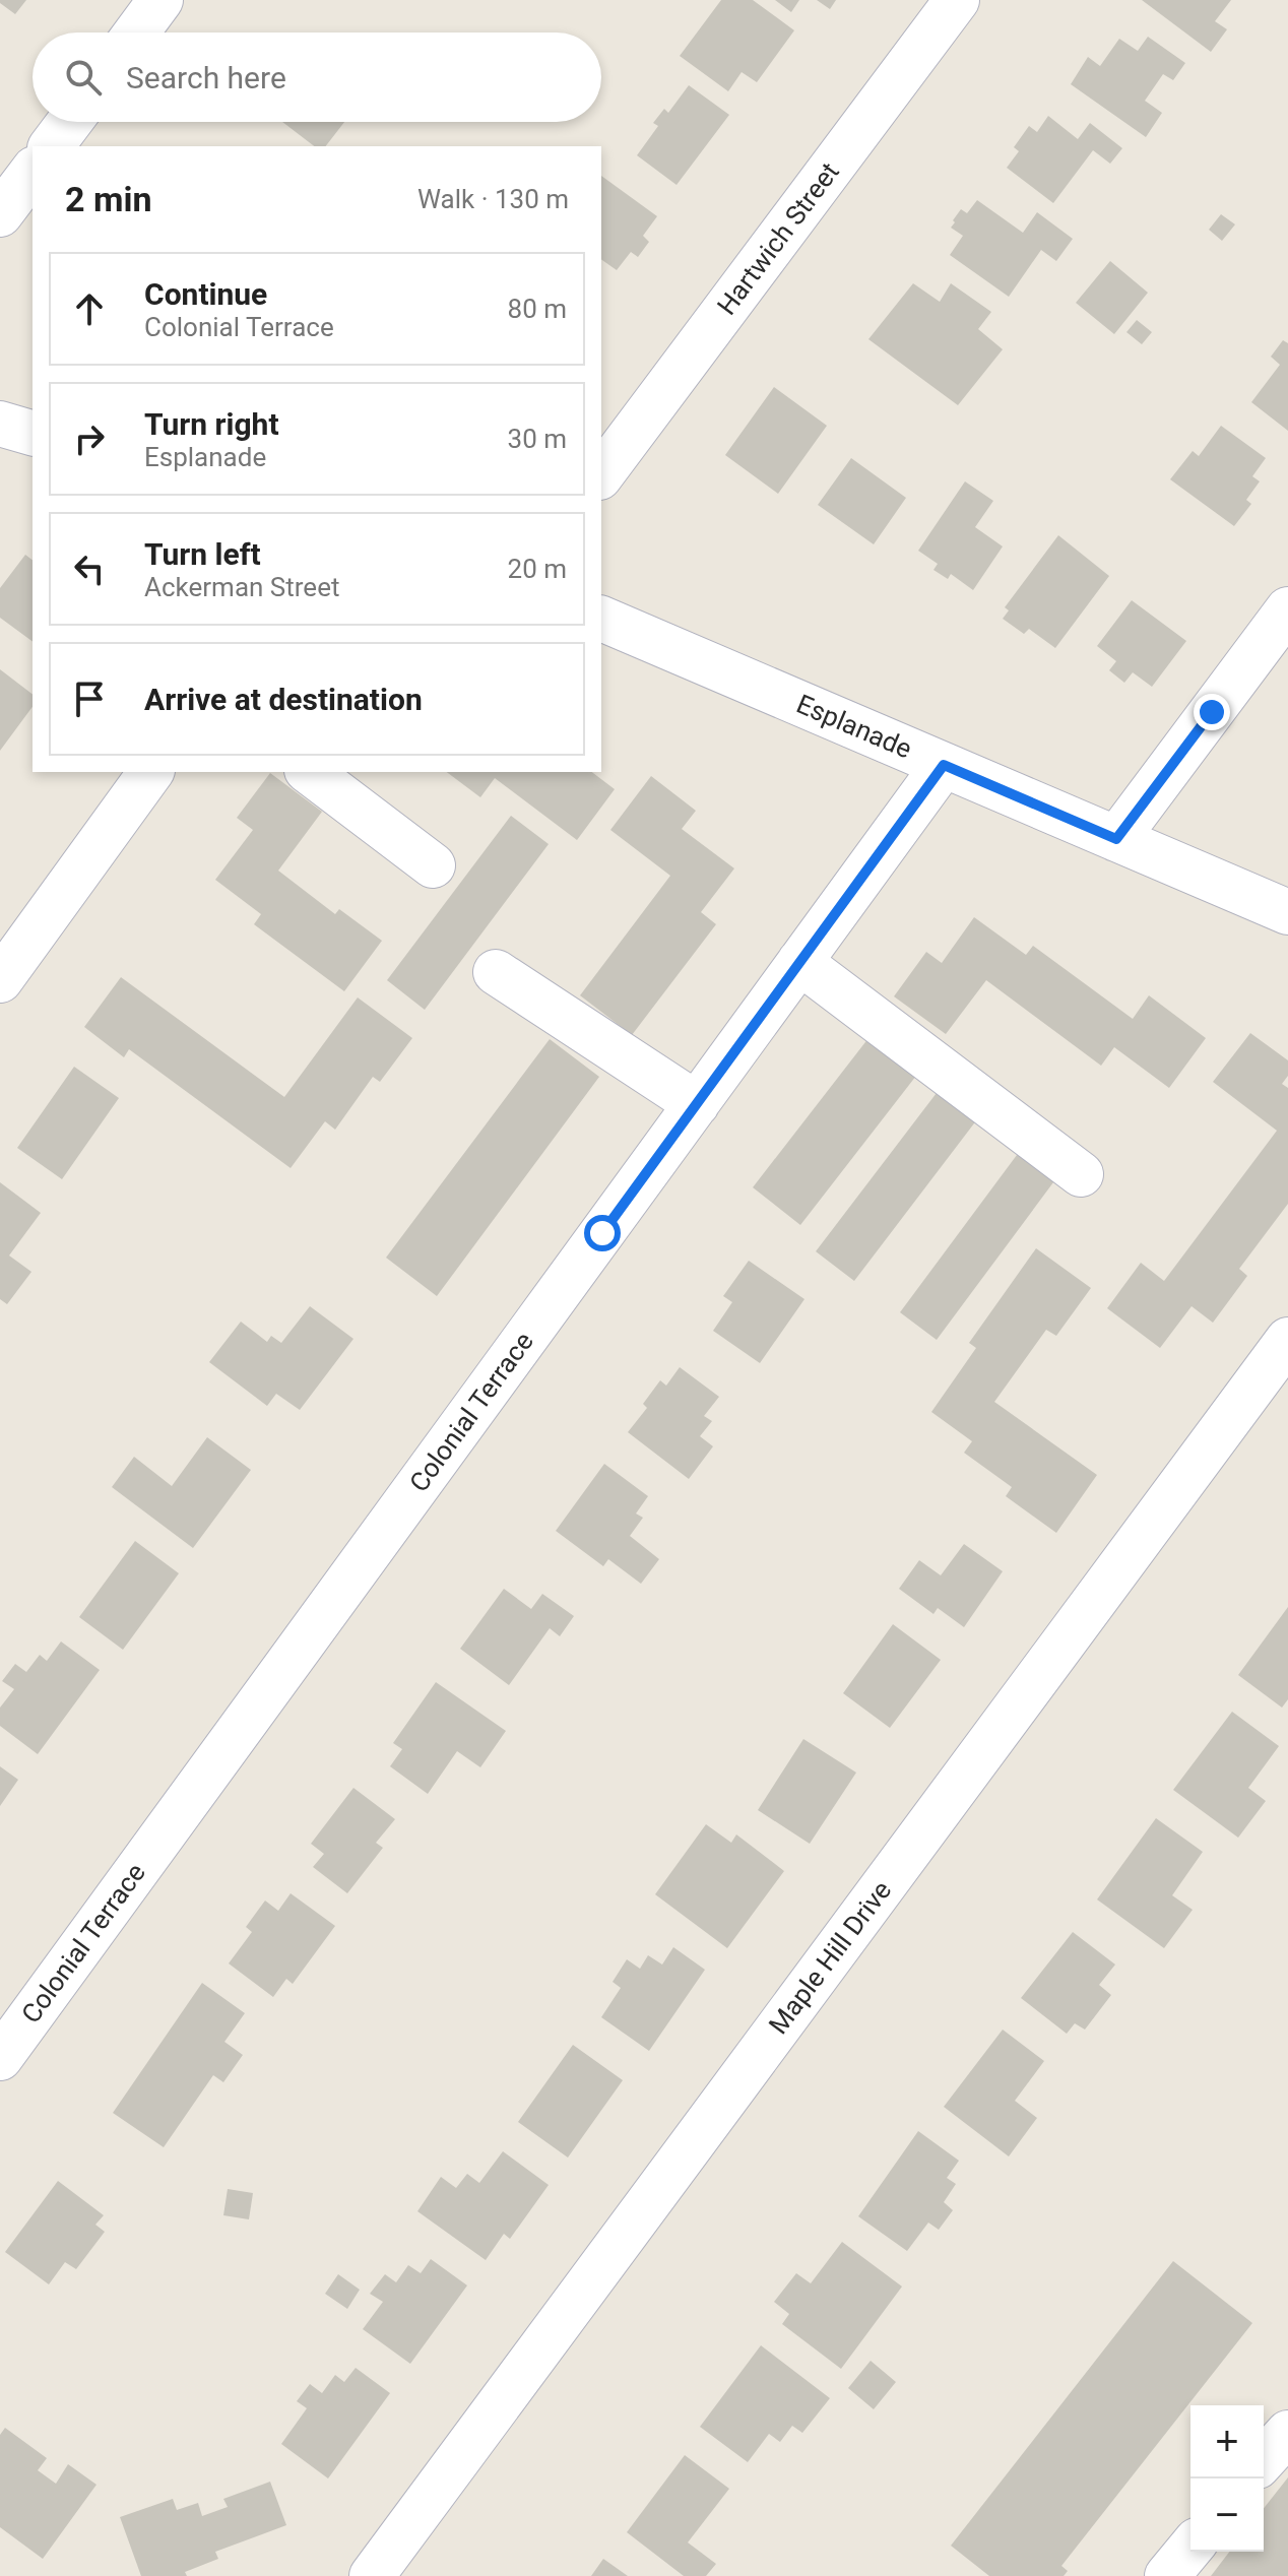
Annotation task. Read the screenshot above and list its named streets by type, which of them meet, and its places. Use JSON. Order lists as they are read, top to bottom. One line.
{"streets":{"street":["Hartwich Street","Esplanade","Colonial Terrace","Maple Hill Drive"]},"crossings":[["Esplanade","Colonial Terrace"]],"page":{"search":"Search here","heading":["2 min","Walk · 130 m"],"list":[["Continue","Colonial Terrace","80 m"],["Turn right","Esplanade","30 m"],["Turn left","Ackerman Street","20 m"],"Arrive at destination"],"map_buttons":["+","−"]}}
